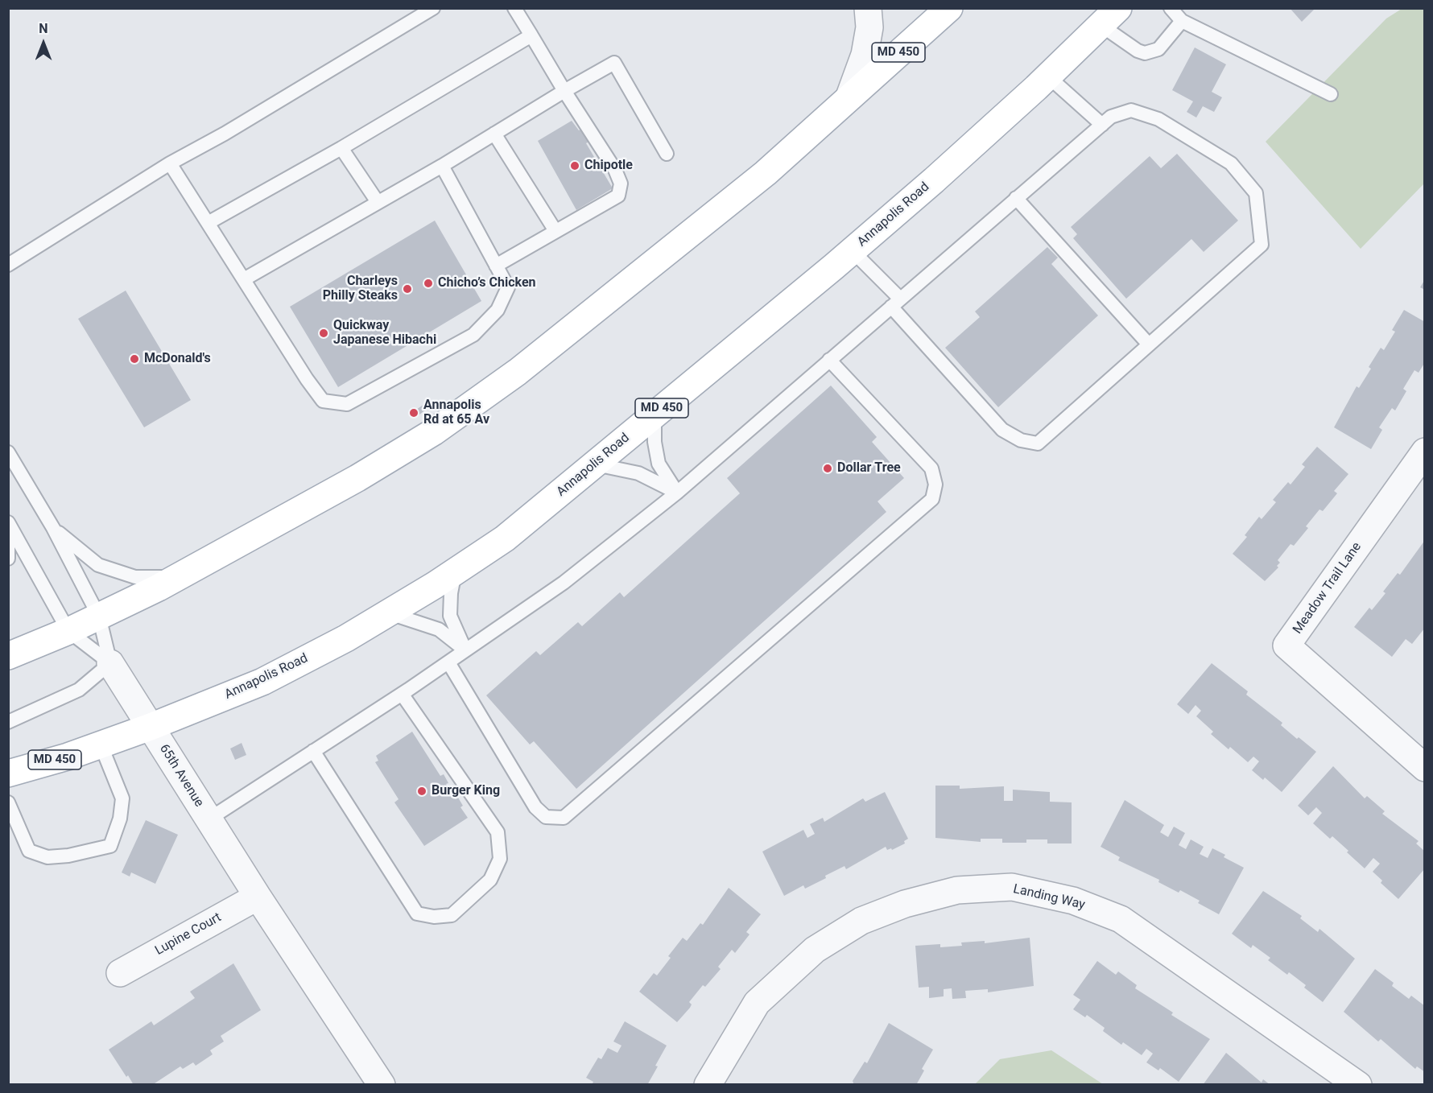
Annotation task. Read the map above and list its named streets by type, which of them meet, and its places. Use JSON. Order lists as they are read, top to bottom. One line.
{"streets":{"main road":["MD 450","Annapolis Road"],"street":["Meadow Trail Lane","65th Avenue","Landing Way","Lupine Court"]},"crossings":[["MD 450","65th Avenue"],["Annapolis Road","65th Avenue"],["65th Avenue","Lupine Court"]],"places":["Chipotle","Chicho’s Chicken","Charleys Philly Steaks","Quickway Japanese Hibachi","McDonald's","Annapolis Rd at 65 Av","Dollar Tree","Burger King"],"north":"top"}
